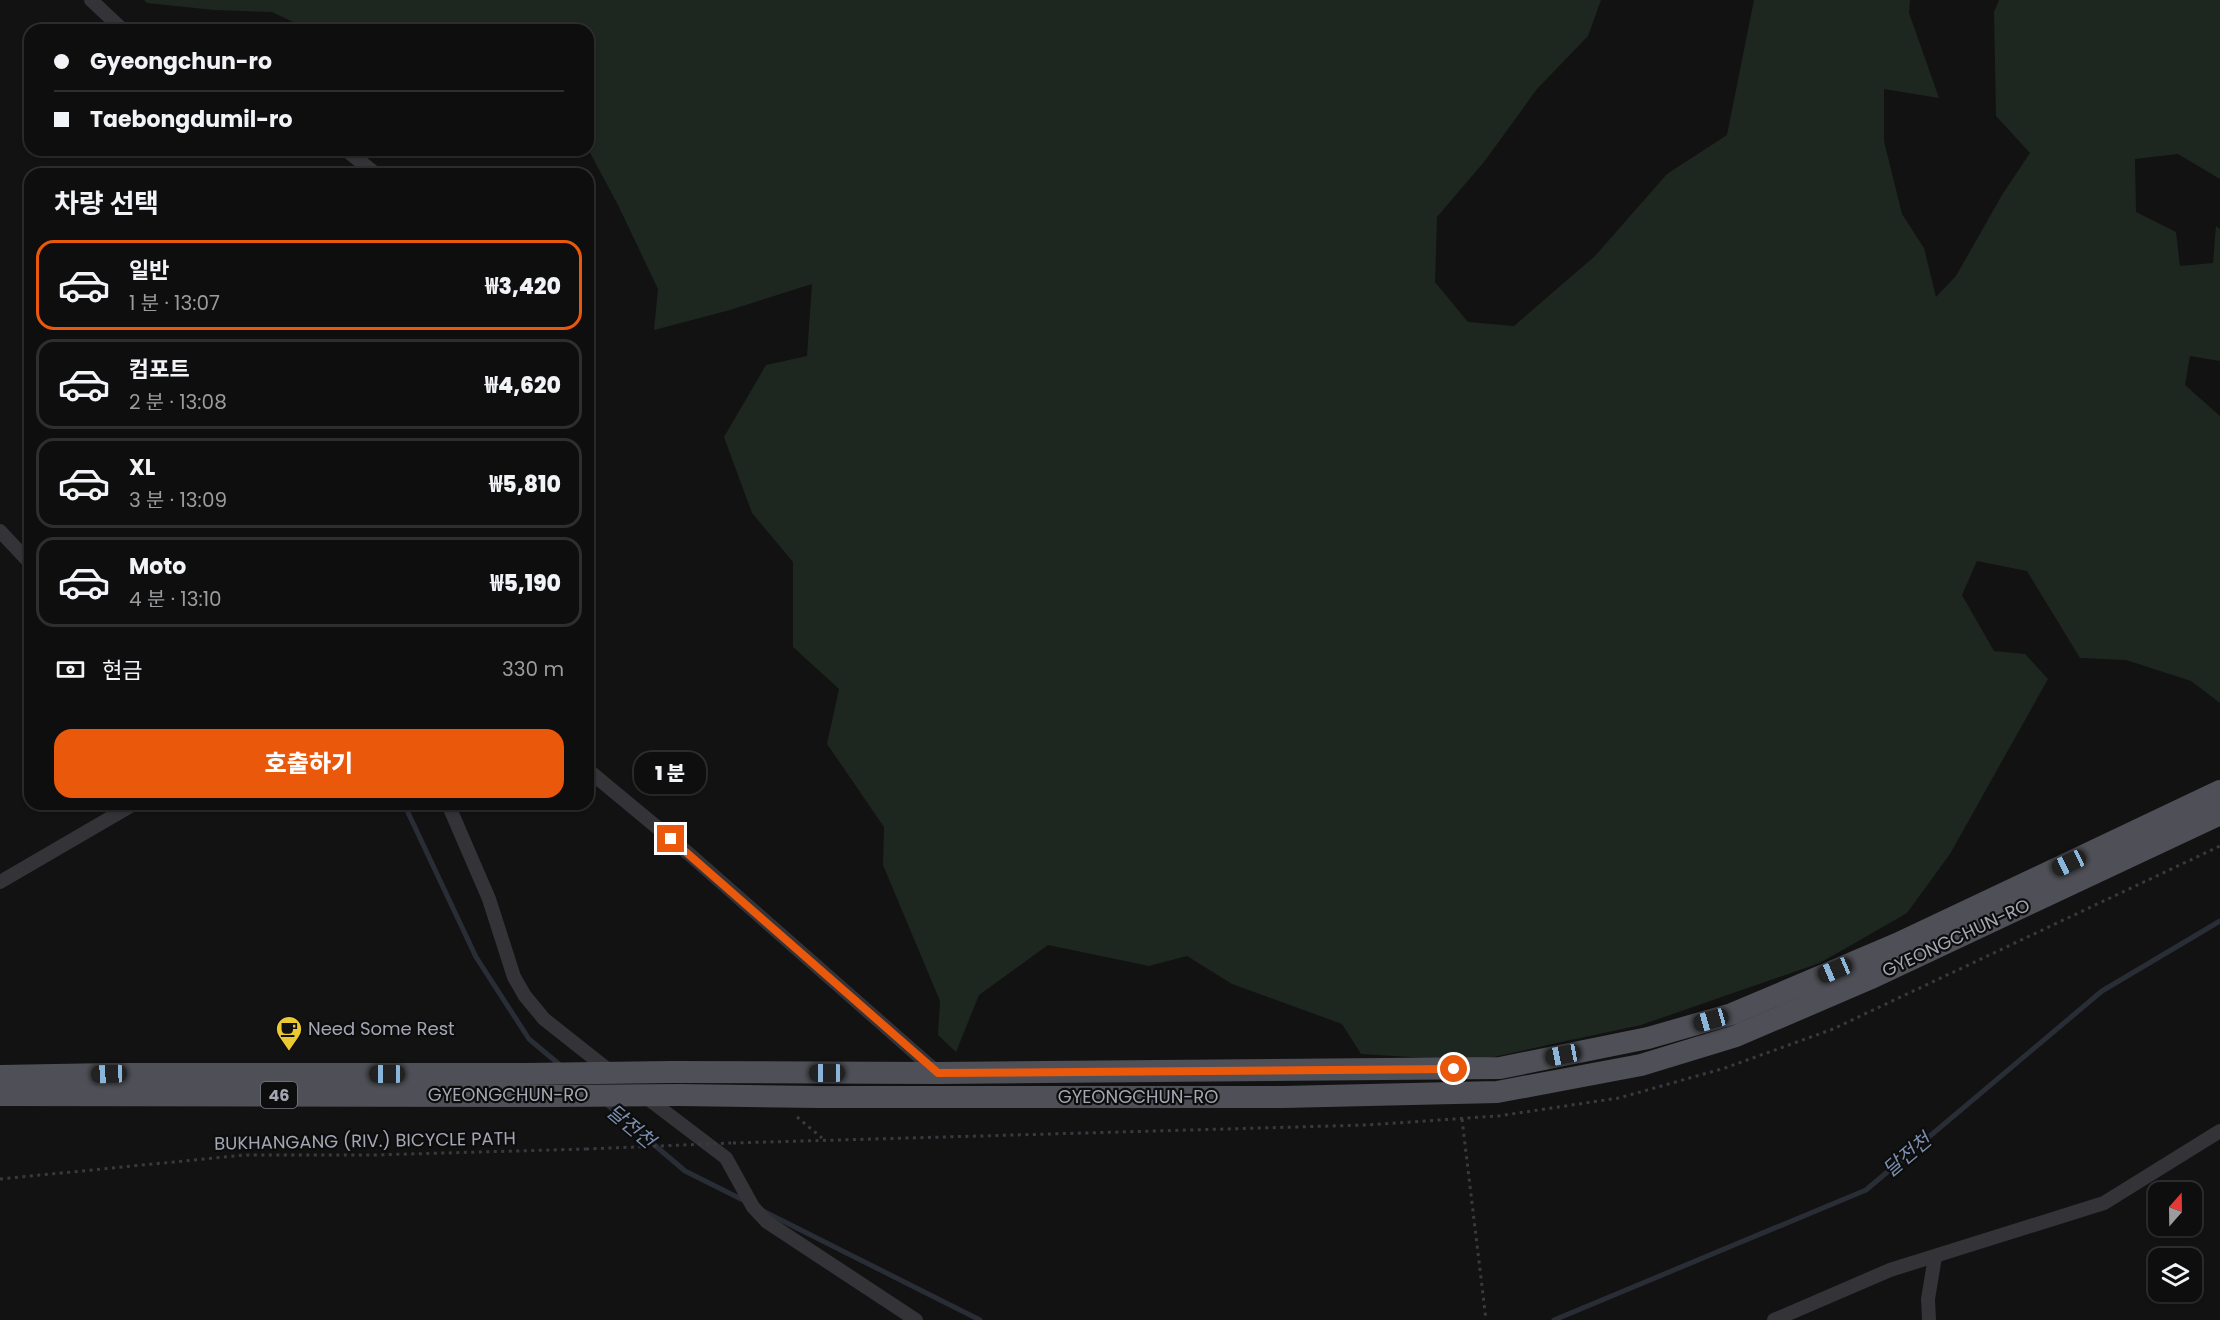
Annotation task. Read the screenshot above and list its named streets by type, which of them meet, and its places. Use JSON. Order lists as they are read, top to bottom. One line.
{"streets":{"main road":["GYEONGCHUN-RO","46"],"path":["BUKHANGANG (RIV.) BICYCLE PATH"]},"water":["달전천"],"places":{"cafe":["Need Some Rest"]},"north":"top","page":{"banner":["Gyeongchun-ro","Taebongdumil-ro"],"heading":"차량 선택","list":[{"name":"일반","note":"1 분 · 13:07","value":"₩3,420"},{"name":"컴포트","note":"2 분 · 13:08","value":"₩4,620"},{"name":"XL","note":"3 분 · 13:09","value":"₩5,810"},{"name":"Moto","note":"4 분 · 13:10","value":"₩5,190"}],"pay":["현금","330 m"],"buttons":"호출하기","bubble":"1 분"}}
